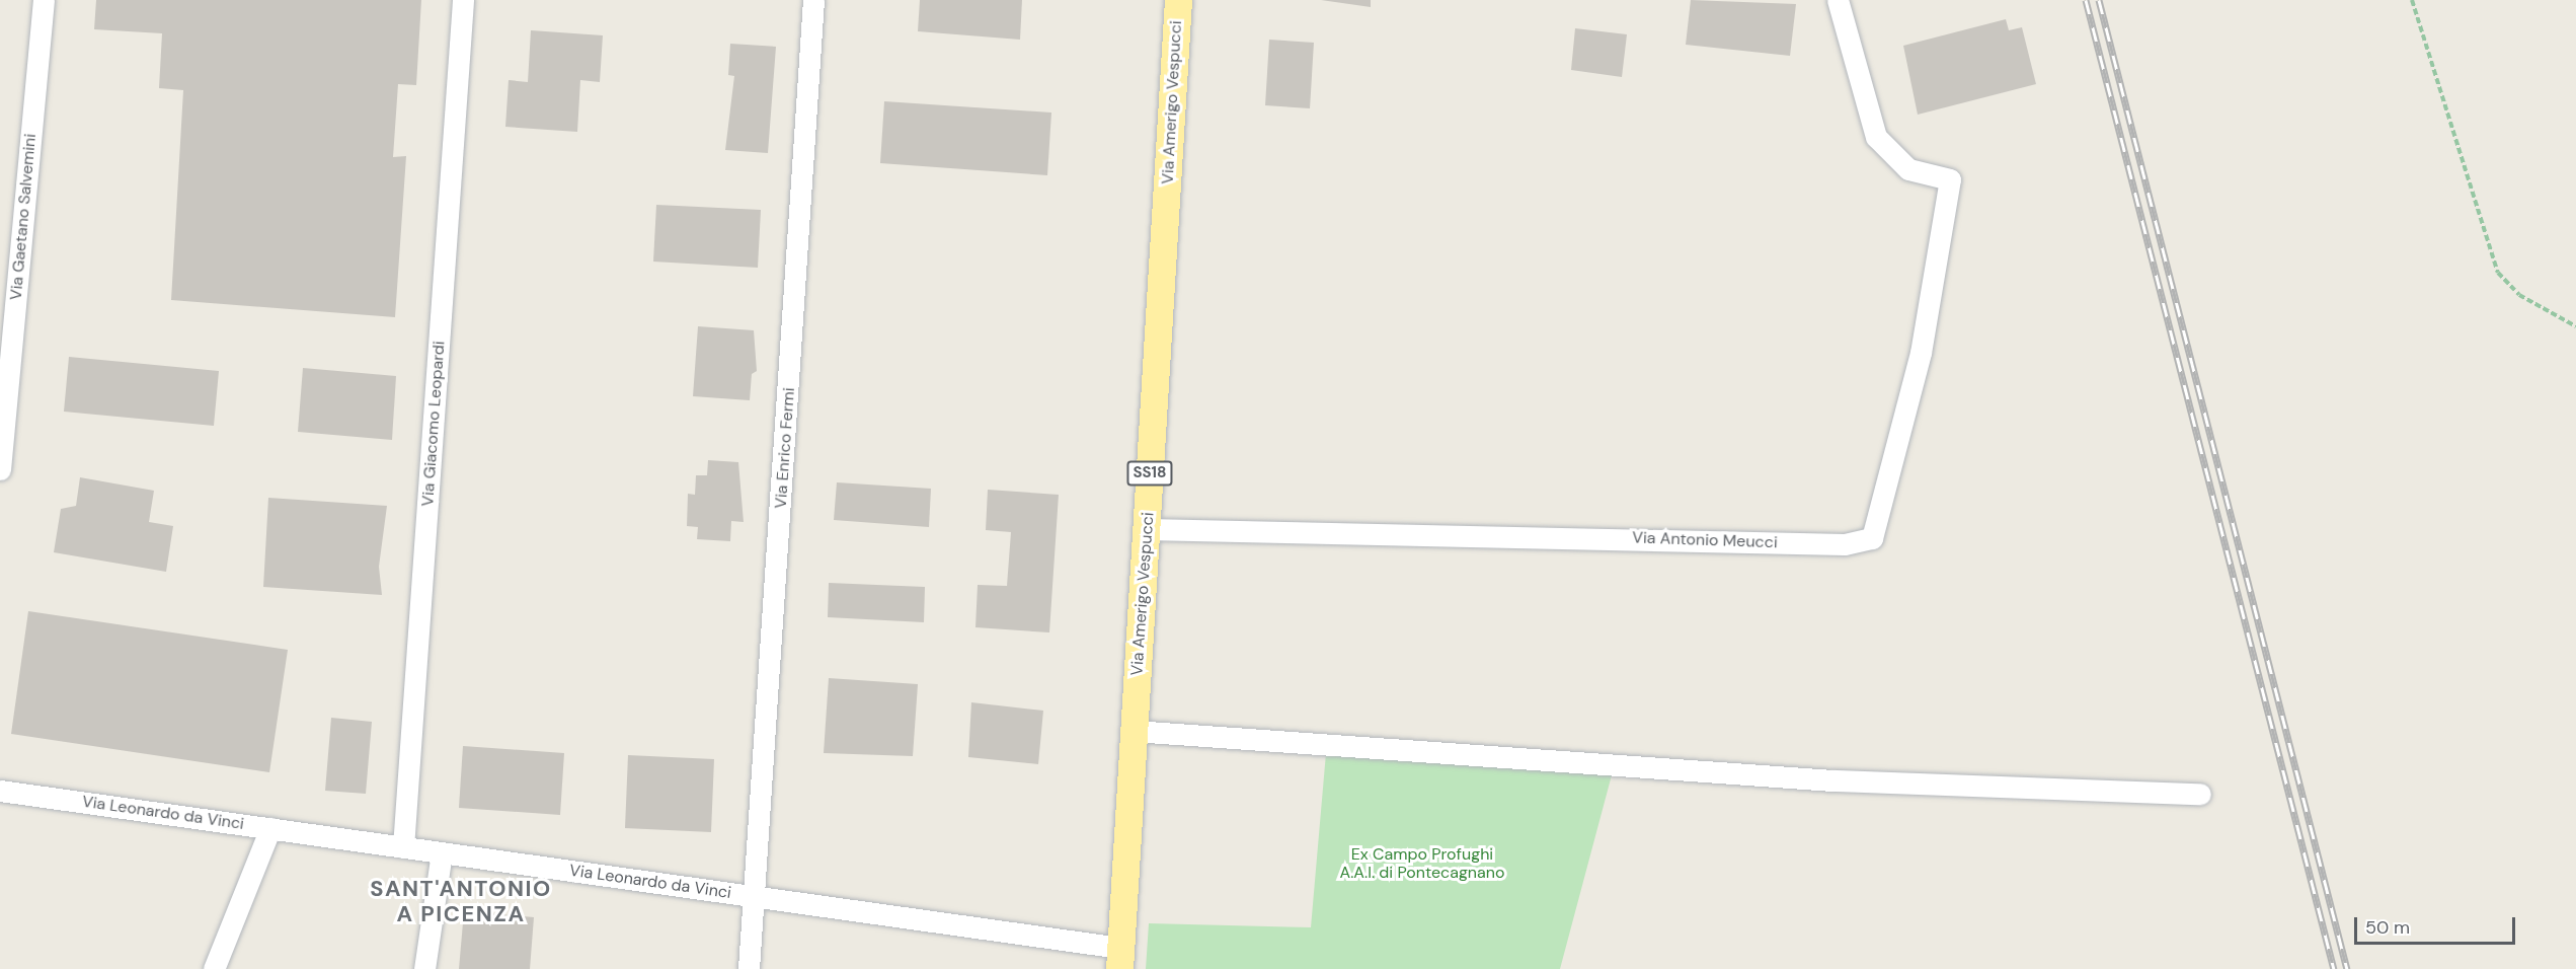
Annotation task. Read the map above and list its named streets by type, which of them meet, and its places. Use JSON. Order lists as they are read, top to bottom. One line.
{"streets":{"main road":["Via Amerigo Vespucci","SS18"],"street":["Via Gaetano Salvemini","Via Giacomo Leopardi","Via Enrico Fermi","Via Antonio Meucci","Via Leonardo da Vinci"]},"crossings":[["Via Amerigo Vespucci","Via Antonio Meucci"],["Via Amerigo Vespucci","Via Leonardo da Vinci"],["Via Giacomo Leopardi","Via Leonardo da Vinci"],["Via Enrico Fermi","Via Leonardo da Vinci"]],"districts":["SANT'ANTONIO A PICENZA"],"parks":["Ex Campo Profughi A.A.I. di Pontecagnano"],"scale_bar":"50 m"}
